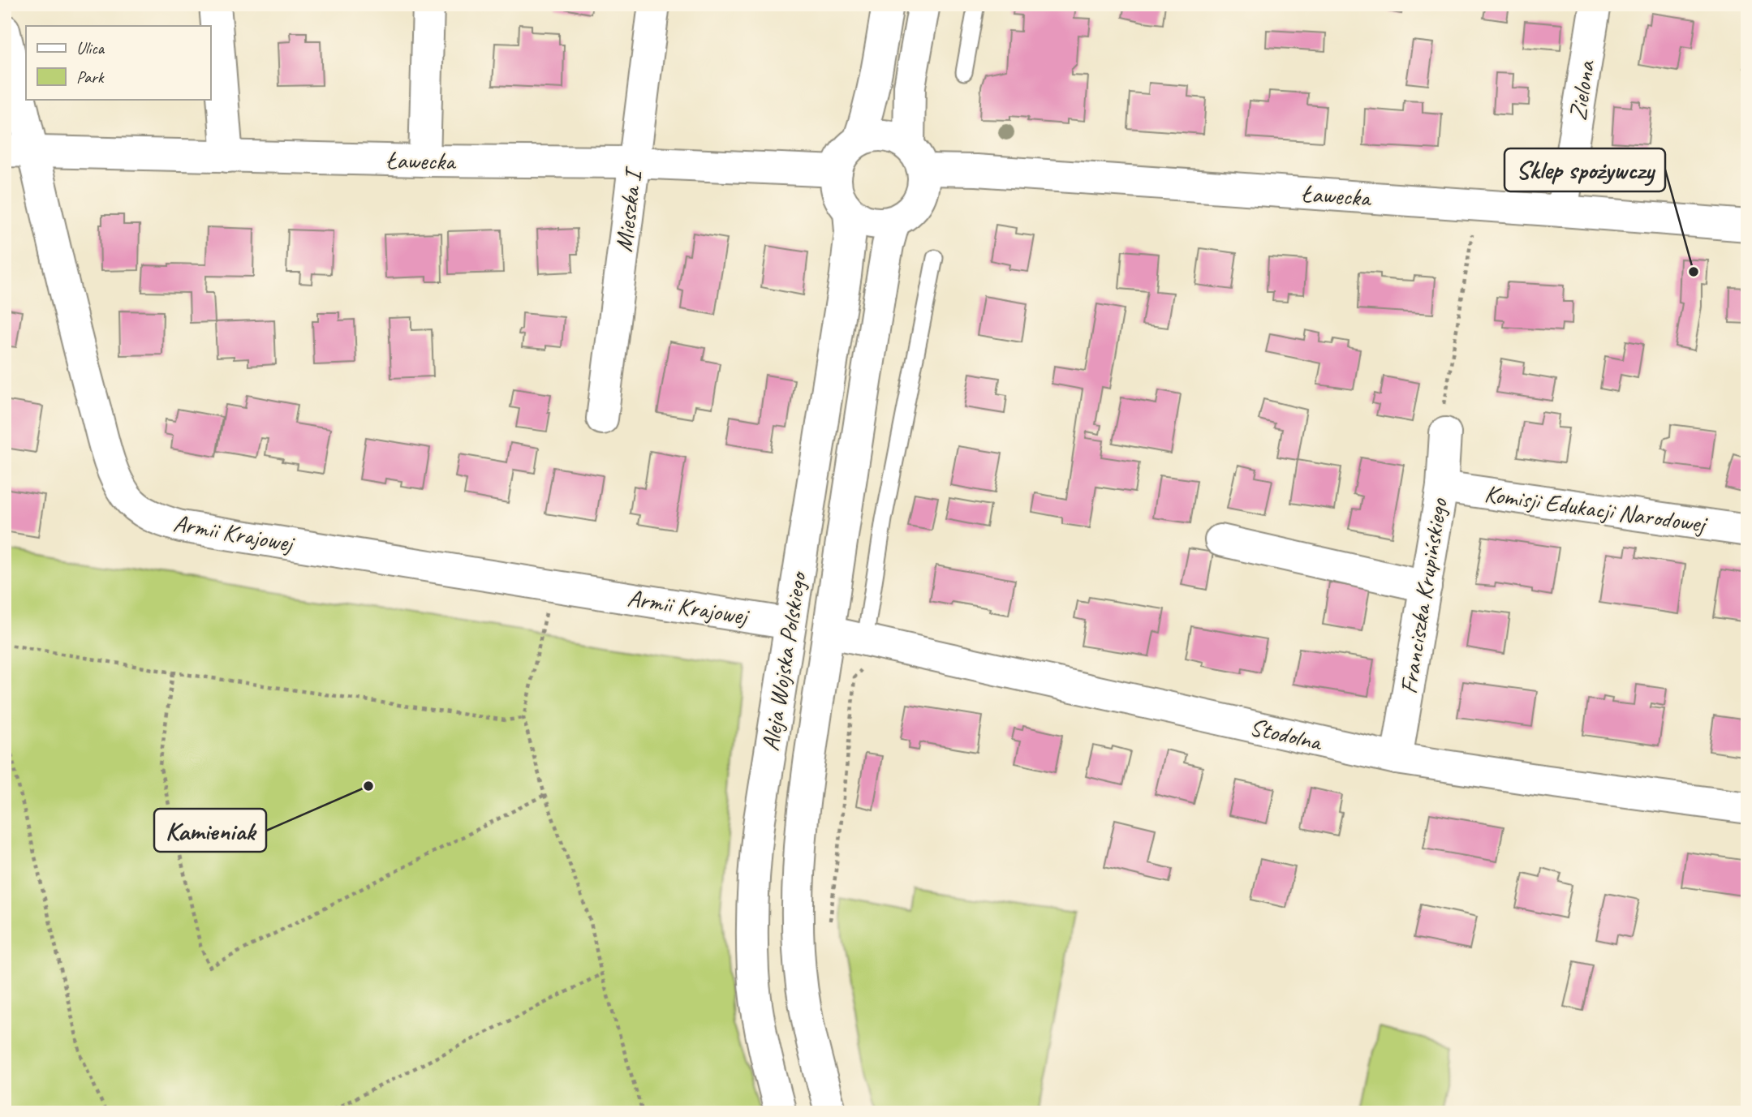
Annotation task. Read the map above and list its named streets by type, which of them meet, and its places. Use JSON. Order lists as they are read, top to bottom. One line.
{"streets":{"street":["Zielona","Ławecka","Mieszka I","Komisji Edukacji Narodowej","Armii Krajowej","Franciszka Krupińskiego","Aleja Wojska Polskiego","Stodolna"]},"crossings":[["Zielona","Ławecka"],["Ławecka","Mieszka I"],["Ławecka","Armii Krajowej"],["Ławecka","Aleja Wojska Polskiego"],["Komisji Edukacji Narodowej","Franciszka Krupińskiego"],["Armii Krajowej","Aleja Wojska Polskiego"],["Franciszka Krupińskiego","Stodolna"],["Aleja Wojska Polskiego","Stodolna"]],"places":["Sklep spożywczy","Kamieniak"],"legend":["Ulica","Park"]}
